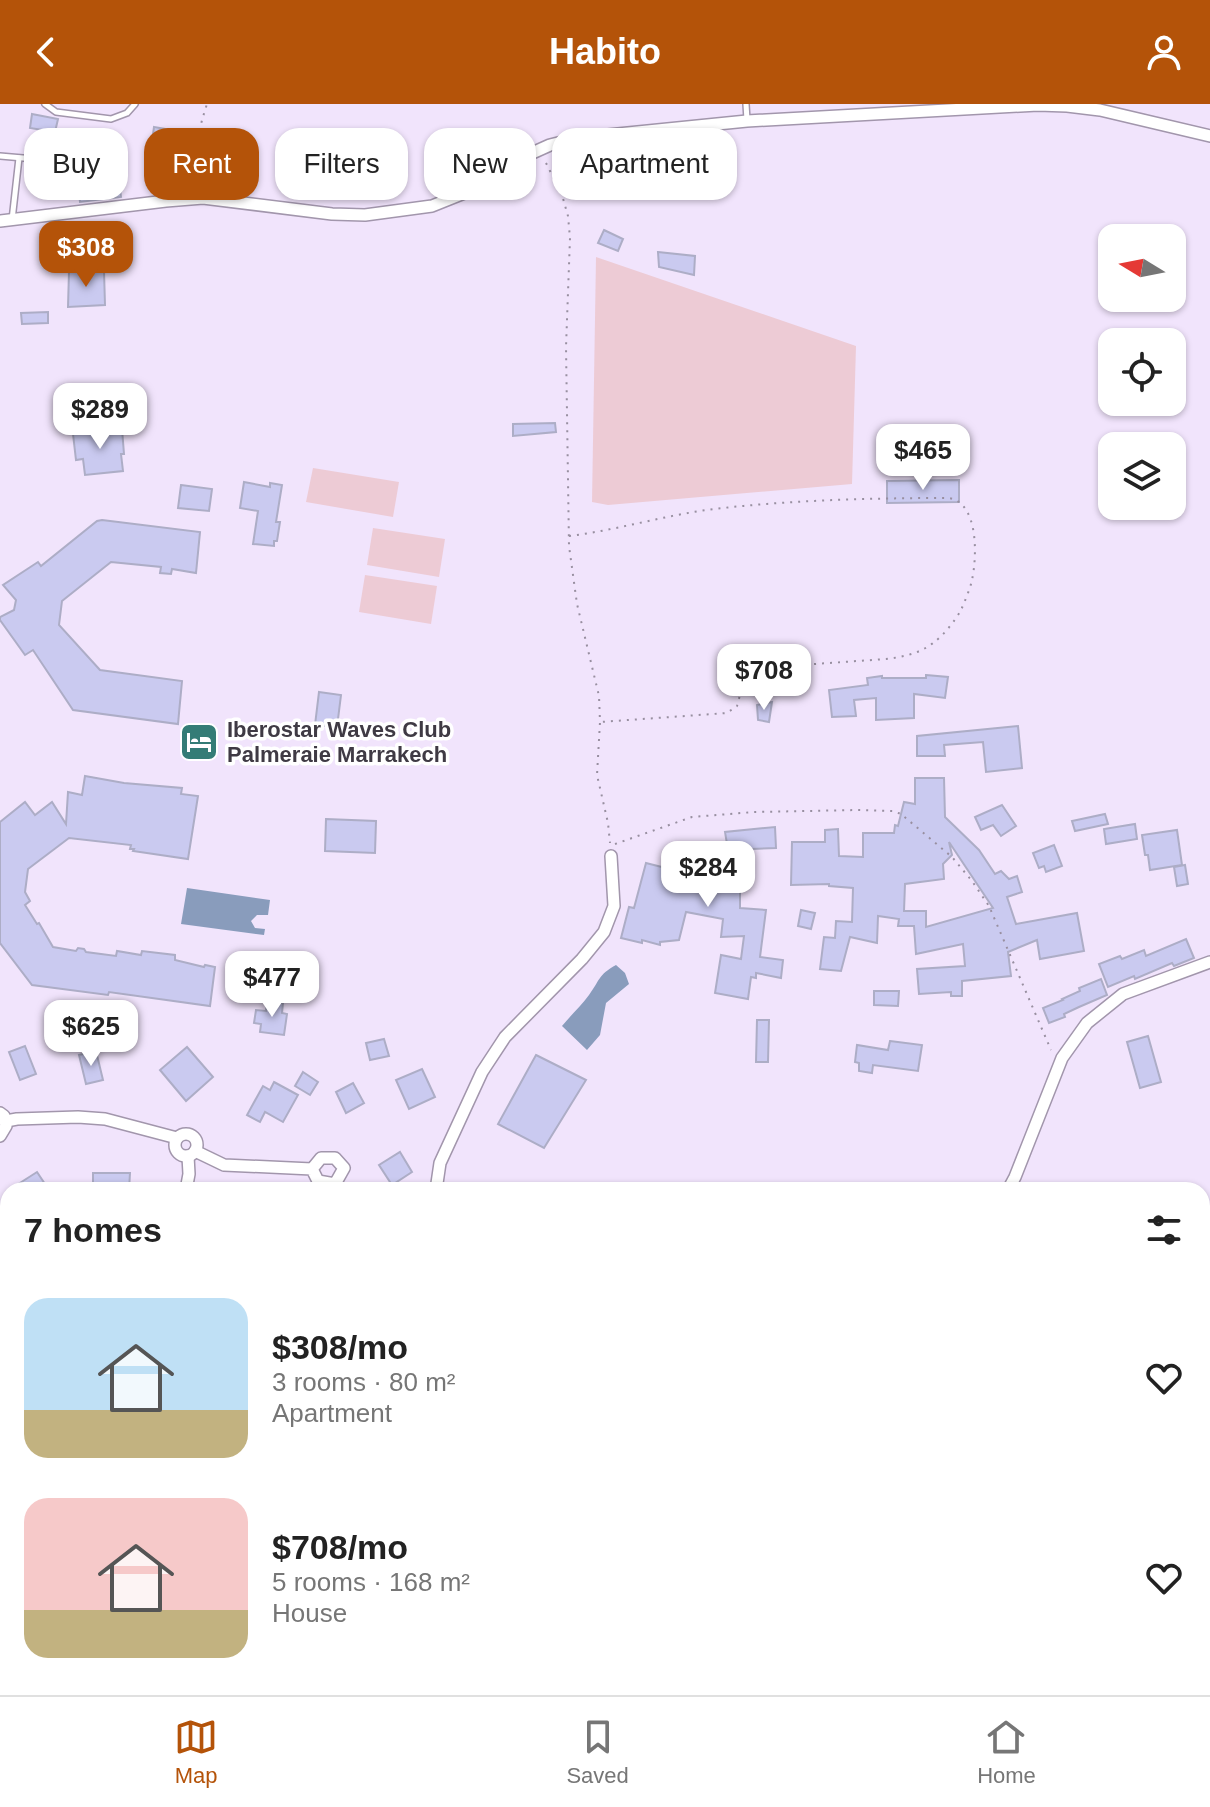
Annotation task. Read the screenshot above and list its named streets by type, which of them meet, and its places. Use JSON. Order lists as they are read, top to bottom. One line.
{"places":{"hotel":["Iberostar Waves Club Palmeraie Marrakech"]},"north":"left","page":{"header":"Habito","chip":["Buy","Rent","Filters","New","Apartment"],"price":["$308","$289","$465","$708","$284","$477","$625"],"heading":"7 homes","list":[{"name":"$308/mo","note":"3 rooms · 80 m² · Apartment"},{"name":"$708/mo","note":"5 rooms · 168 m² · House"}],"tabs":["Map","Saved","Home"]}}
